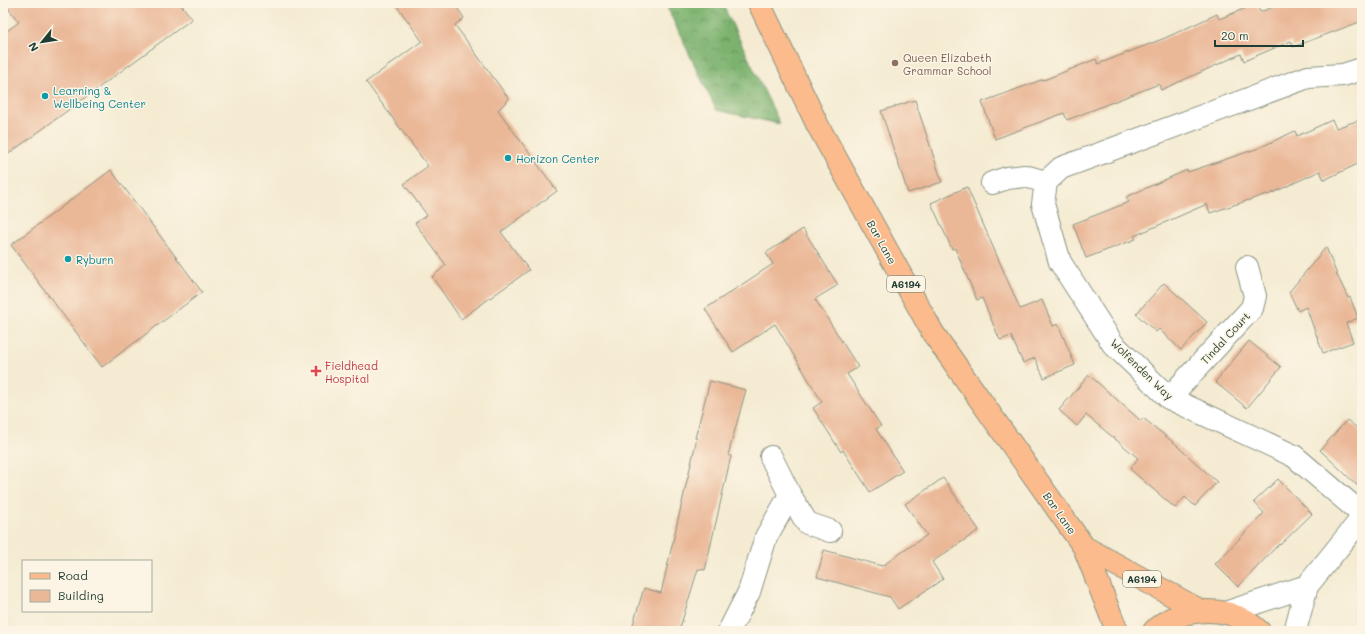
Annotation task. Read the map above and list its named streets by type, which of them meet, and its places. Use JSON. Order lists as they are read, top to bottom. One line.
{"streets":{"main road":["Bar Lane","A6194"],"street":["Tindal Court","Wolfenden Way"]},"crossings":[["Bar Lane","A6194"],["Tindal Court","Wolfenden Way"]],"places":{"other":["Queen Elizabeth Grammar School","Learning & Wellbeing Center","Horizon Center","Ryburn"],"health":["Fieldhead Hospital"]},"legend":["Road","Building"],"scale_bar":"20 m","north":"bottom left"}
